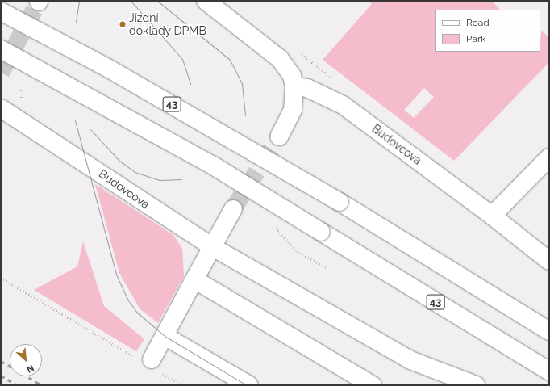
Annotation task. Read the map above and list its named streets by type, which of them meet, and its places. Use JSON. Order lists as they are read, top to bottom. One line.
{"streets":{"main road":["43","Budovcova"]},"places":["Jízdní doklady DPMB"],"legend":["Road","Park"],"north":"bottom right"}
